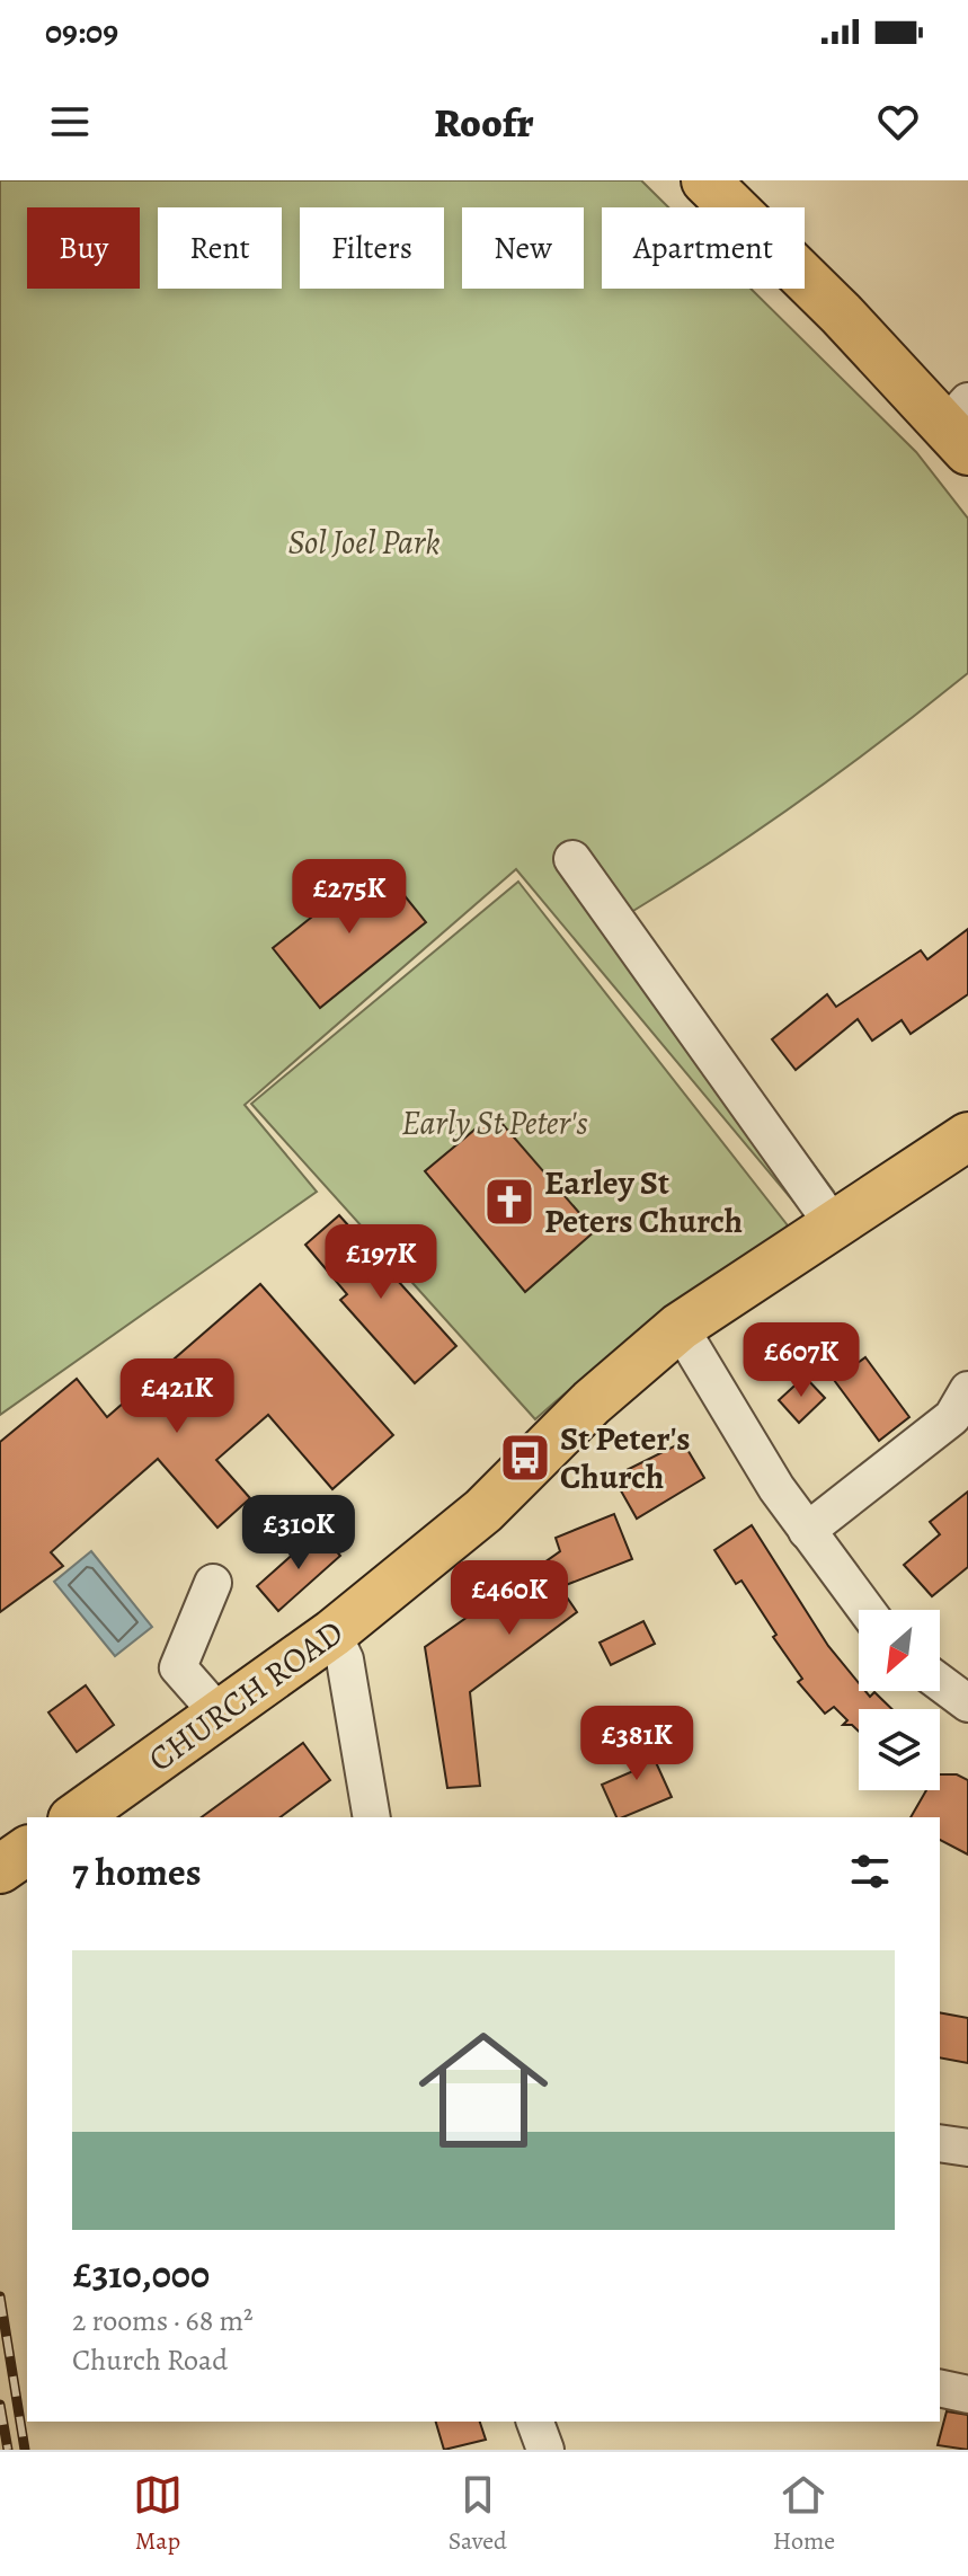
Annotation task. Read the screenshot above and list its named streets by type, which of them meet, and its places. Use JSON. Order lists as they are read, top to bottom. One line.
{"streets":{"main road":["CHURCH ROAD"]},"parks":["Sol Joel Park","Early St Peter's"],"places":{"church":["Earley St Peters Church"],"bus stop":["St Peter's Church"]},"north":"bottom left","page":{"status":"09:09","header":"Roofr","chip":["Buy","Rent","Filters","New","Apartment"],"price":["£275K","£197K","£607K","£421K","£310K","£460K","£381K"],"heading":"7 homes","list":[{"name":"£310,000","note":"2 rooms · 68 m² · Church Road"}],"tabs":["Map","Saved","Home"]}}
